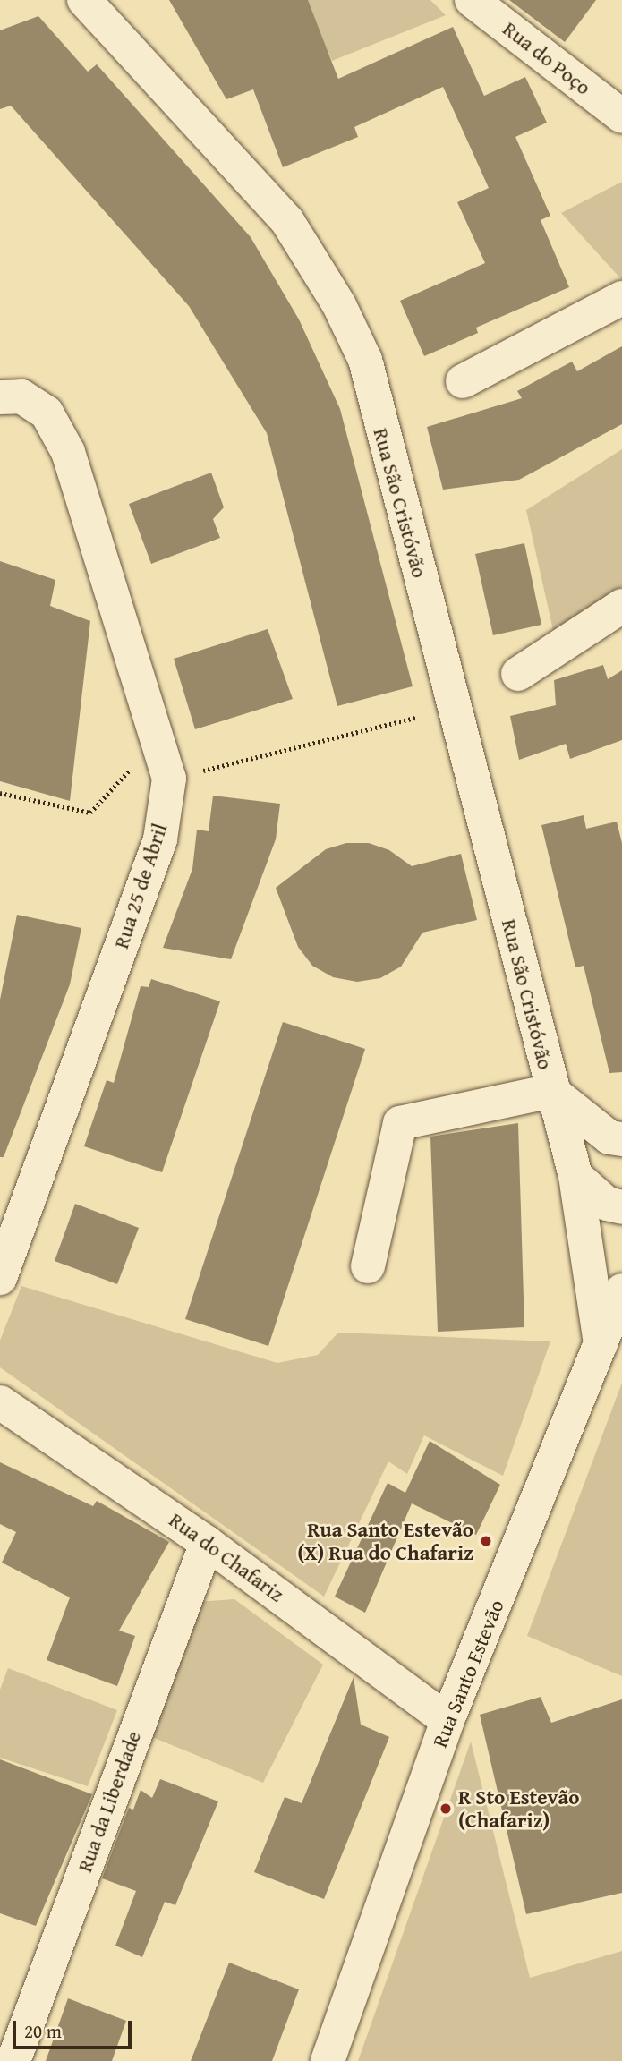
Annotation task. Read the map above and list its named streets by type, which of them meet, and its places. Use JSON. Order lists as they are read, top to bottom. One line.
{"streets":{"street":["Rua do Poço","Rua São Cristóvão","Rua 25 de Abril","Rua do Chafariz","Rua Santo Estevão","Rua da Liberdade"]},"crossings":[["Rua São Cristóvão","Rua Santo Estevão"],["Rua do Chafariz","Rua Santo Estevão"],["Rua do Chafariz","Rua da Liberdade"]],"places":["Rua Santo Estevão (X) Rua do Chafariz","R Sto Estevão (Chafariz)"],"scale_bar":"20 m"}
